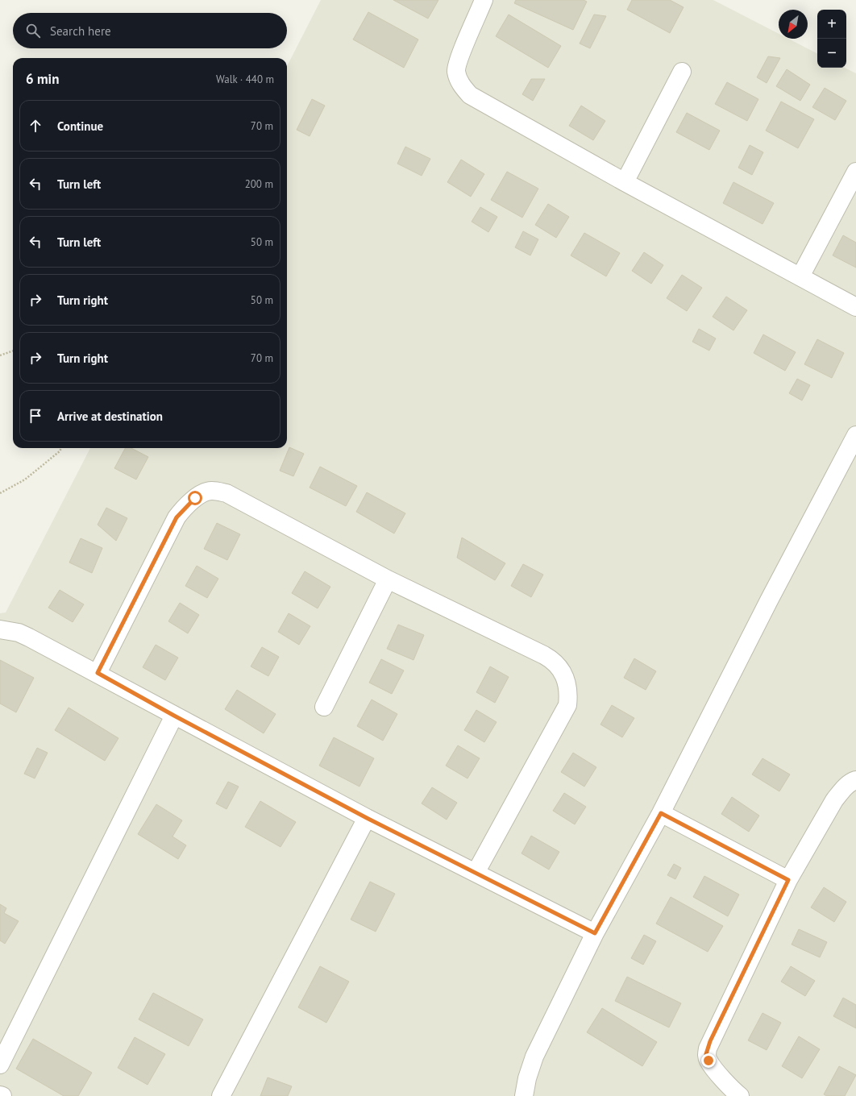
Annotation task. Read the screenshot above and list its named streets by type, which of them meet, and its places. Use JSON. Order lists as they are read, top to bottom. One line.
{"north":"bottom left","page":{"map_buttons":["+","−"],"search":"Search here","heading":["6 min","Walk · 440 m"],"list":[["Continue","70 m"],["Turn left","200 m"],["Turn left","50 m"],["Turn right","50 m"],["Turn right","70 m"],"Arrive at destination"]}}
